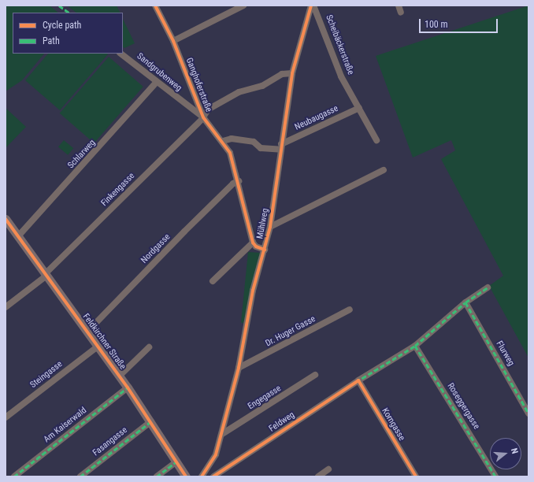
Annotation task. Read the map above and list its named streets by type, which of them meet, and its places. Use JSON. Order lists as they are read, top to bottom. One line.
{"streets":{"street":["Scheibäckerstraße","Sandgrubenweg","Ganghoferstraße","Neubaugasse","Schlarweg","Finkengasse","Mühlweg","Nordgasse","Dr. Huger Gasse","Feldkirchner Straße","Flurweg","Steingasse","Engegasse","Roseggergasse","Feldweg","Korngasse","Am Kaiserwald","Fasangasse"]},"crossings":[["Scheibäckerstraße","Neubaugasse"],["Scheibäckerstraße","Mühlweg"],["Sandgrubenweg","Ganghoferstraße"],["Sandgrubenweg","Schlarweg"],["Sandgrubenweg","Finkengasse"],["Ganghoferstraße","Finkengasse"],["Ganghoferstraße","Mühlweg"],["Ganghoferstraße","Nordgasse"],["Neubaugasse","Mühlweg"],["Schlarweg","Feldkirchner Straße"],["Finkengasse","Feldkirchner Straße"],["Mühlweg","Dr. Huger Gasse"],["Mühlweg","Engegasse"],["Nordgasse","Feldkirchner Straße"],["Feldkirchner Straße","Steingasse"],["Feldkirchner Straße","Am Kaiserwald"],["Feldkirchner Straße","Fasangasse"],["Flurweg","Feldweg"],["Roseggergasse","Feldweg"],["Feldweg","Korngasse"]],"legend":["Cycle path","Path"],"scale_bar":"100 m","north":"right"}
